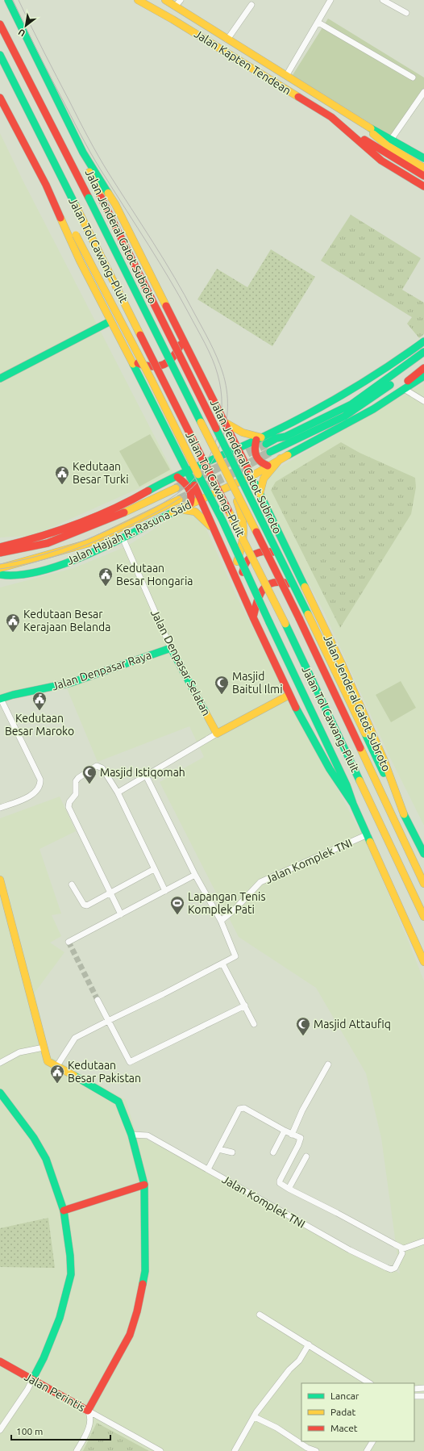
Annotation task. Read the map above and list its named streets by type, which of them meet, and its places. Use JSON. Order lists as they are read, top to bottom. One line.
{"streets":{"main road":["Jalan Kapten Tendean","Jalan Jenderal Gatot Subroto","Jalan Tol Cawang–Pluit","Jalan Hajjah R. Rasuna Said","Jalan Denpasar Selatan","Jalan Denpasar Raya","Jalan Perintis"],"street":["Jalan Komplek TNI"]},"crossings":[["Jalan Jenderal Gatot Subroto","Jalan Hajjah R. Rasuna Said"],["Jalan Hajjah R. Rasuna Said","Jalan Denpasar Selatan"],["Jalan Denpasar Selatan","Jalan Denpasar Raya"]],"places":{"public building":["Kedutaan Besar Turki","Kedutaan Besar Hongaria","Kedutaan Besar Kerajaan Belanda","Kedutaan Besar Maroko","Kedutaan Besar Pakistan"],"mosque":["Masjid Baitul Ilmi","Masjid Istiqomah","Masjid Attaufiq"],"sports":["Lapangan Tenis Komplek Pati"]},"legend":["Lancar","Padat","Macet"],"scale_bar":"100 m","north":"bottom left"}
